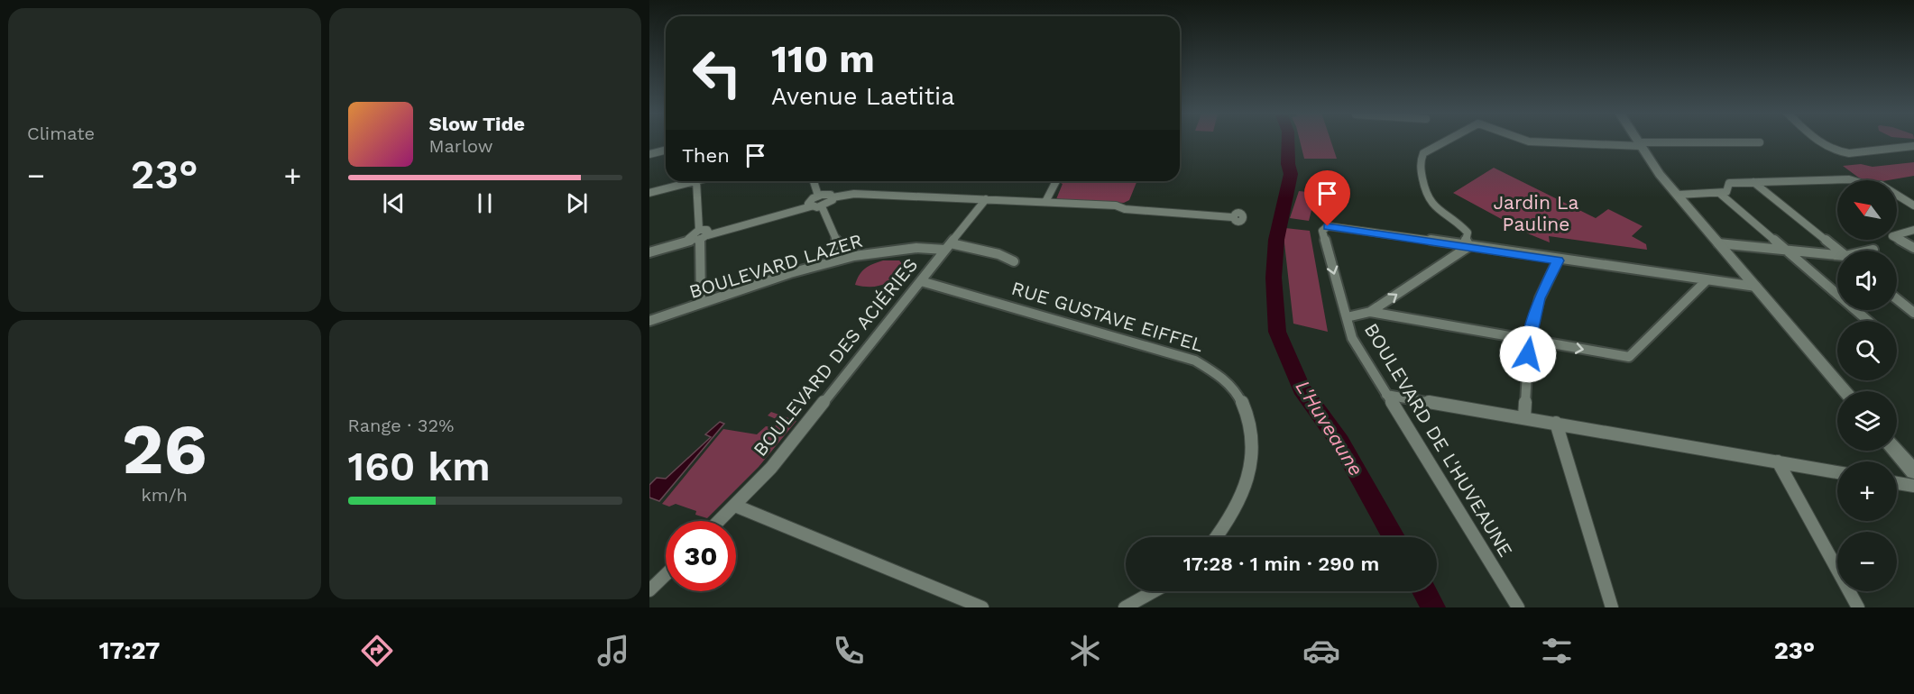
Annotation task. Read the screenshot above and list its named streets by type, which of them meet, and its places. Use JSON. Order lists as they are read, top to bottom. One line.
{"streets":{"street":["BOULEVARD LAZER","RUE GUSTAVE EIFFEL","BOULEVARD DES ACIÉRIES","BOULEVARD DE L'HUVEAUNE"]},"crossings":[["BOULEVARD LAZER","BOULEVARD DES ACIÉRIES"],["RUE GUSTAVE EIFFEL","BOULEVARD DES ACIÉRIES"]],"water":["L'Huveaune"],"parks":["Jardin La Pauline"],"north":"top left","page":{"tile":["Climate",["26","km/h"],["Range · 32%","160 km"]],"turn":["110 m","Avenue Laetitia"],"song":["Slow Tide","Marlow"],"then":"Then","heat":["−","23°","+"],"map_buttons":["+","−"],"limit":"30","trip":"17:28 · 1 min · 290 m","tabs":["17:27","23°"]}}
